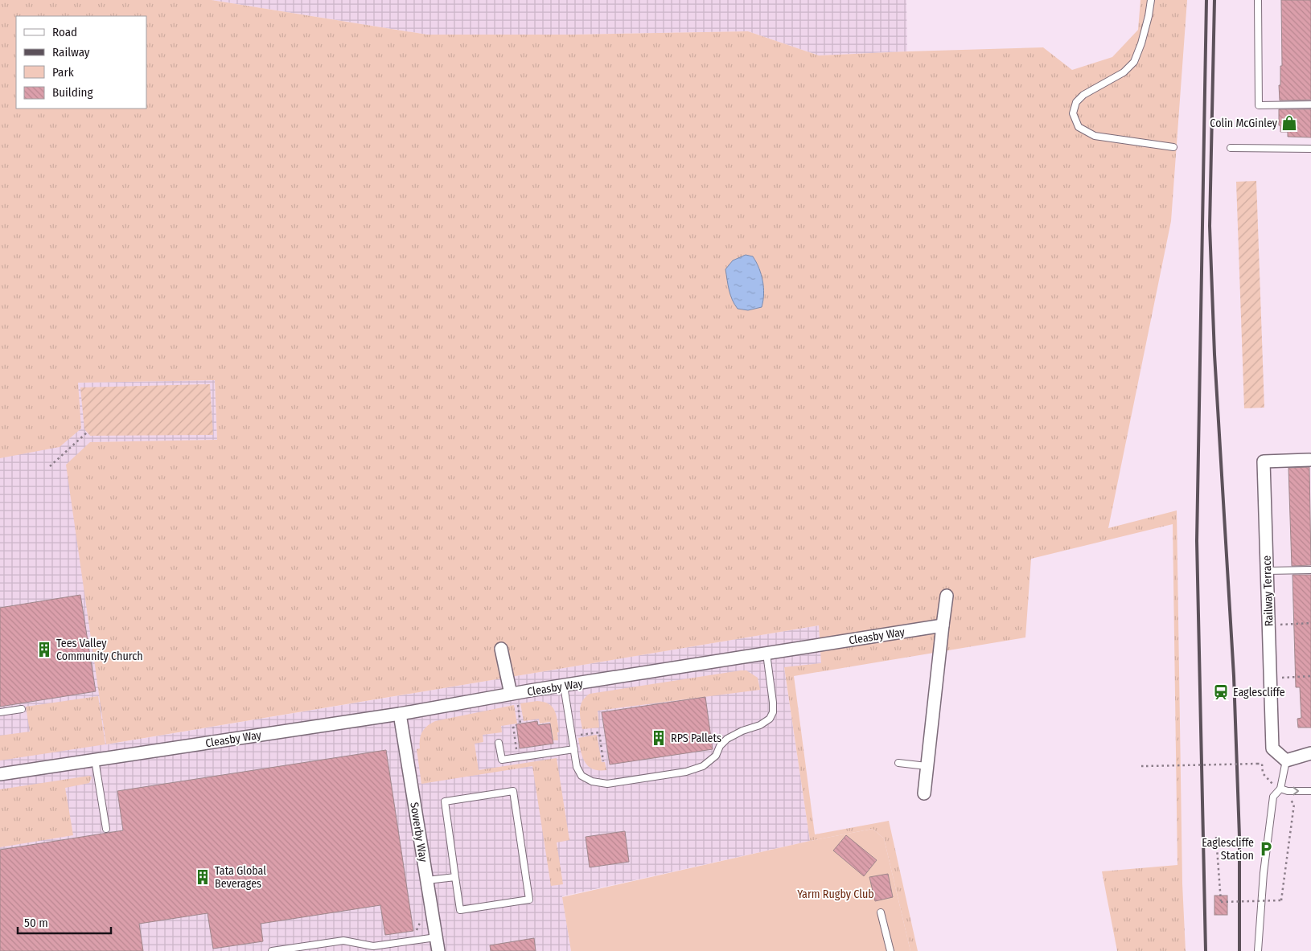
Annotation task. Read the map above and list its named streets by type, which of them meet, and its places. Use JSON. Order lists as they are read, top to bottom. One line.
{"streets":{"street":["Railway Terrace","Cleasby Way","Sowerby Way"]},"crossings":[["Cleasby Way","Sowerby Way"]],"parks":["Yarm Rugby Club"],"places":{"shop":["Colin McGinley"],"building":["Tees Valley Community Church","RPS Pallets","Tata Global Beverages"],"station":["Eaglescliffe"],"parking":["Eaglescliffe Station"]},"legend":["Road","Railway","Park","Building"],"scale_bar":"50 m"}
